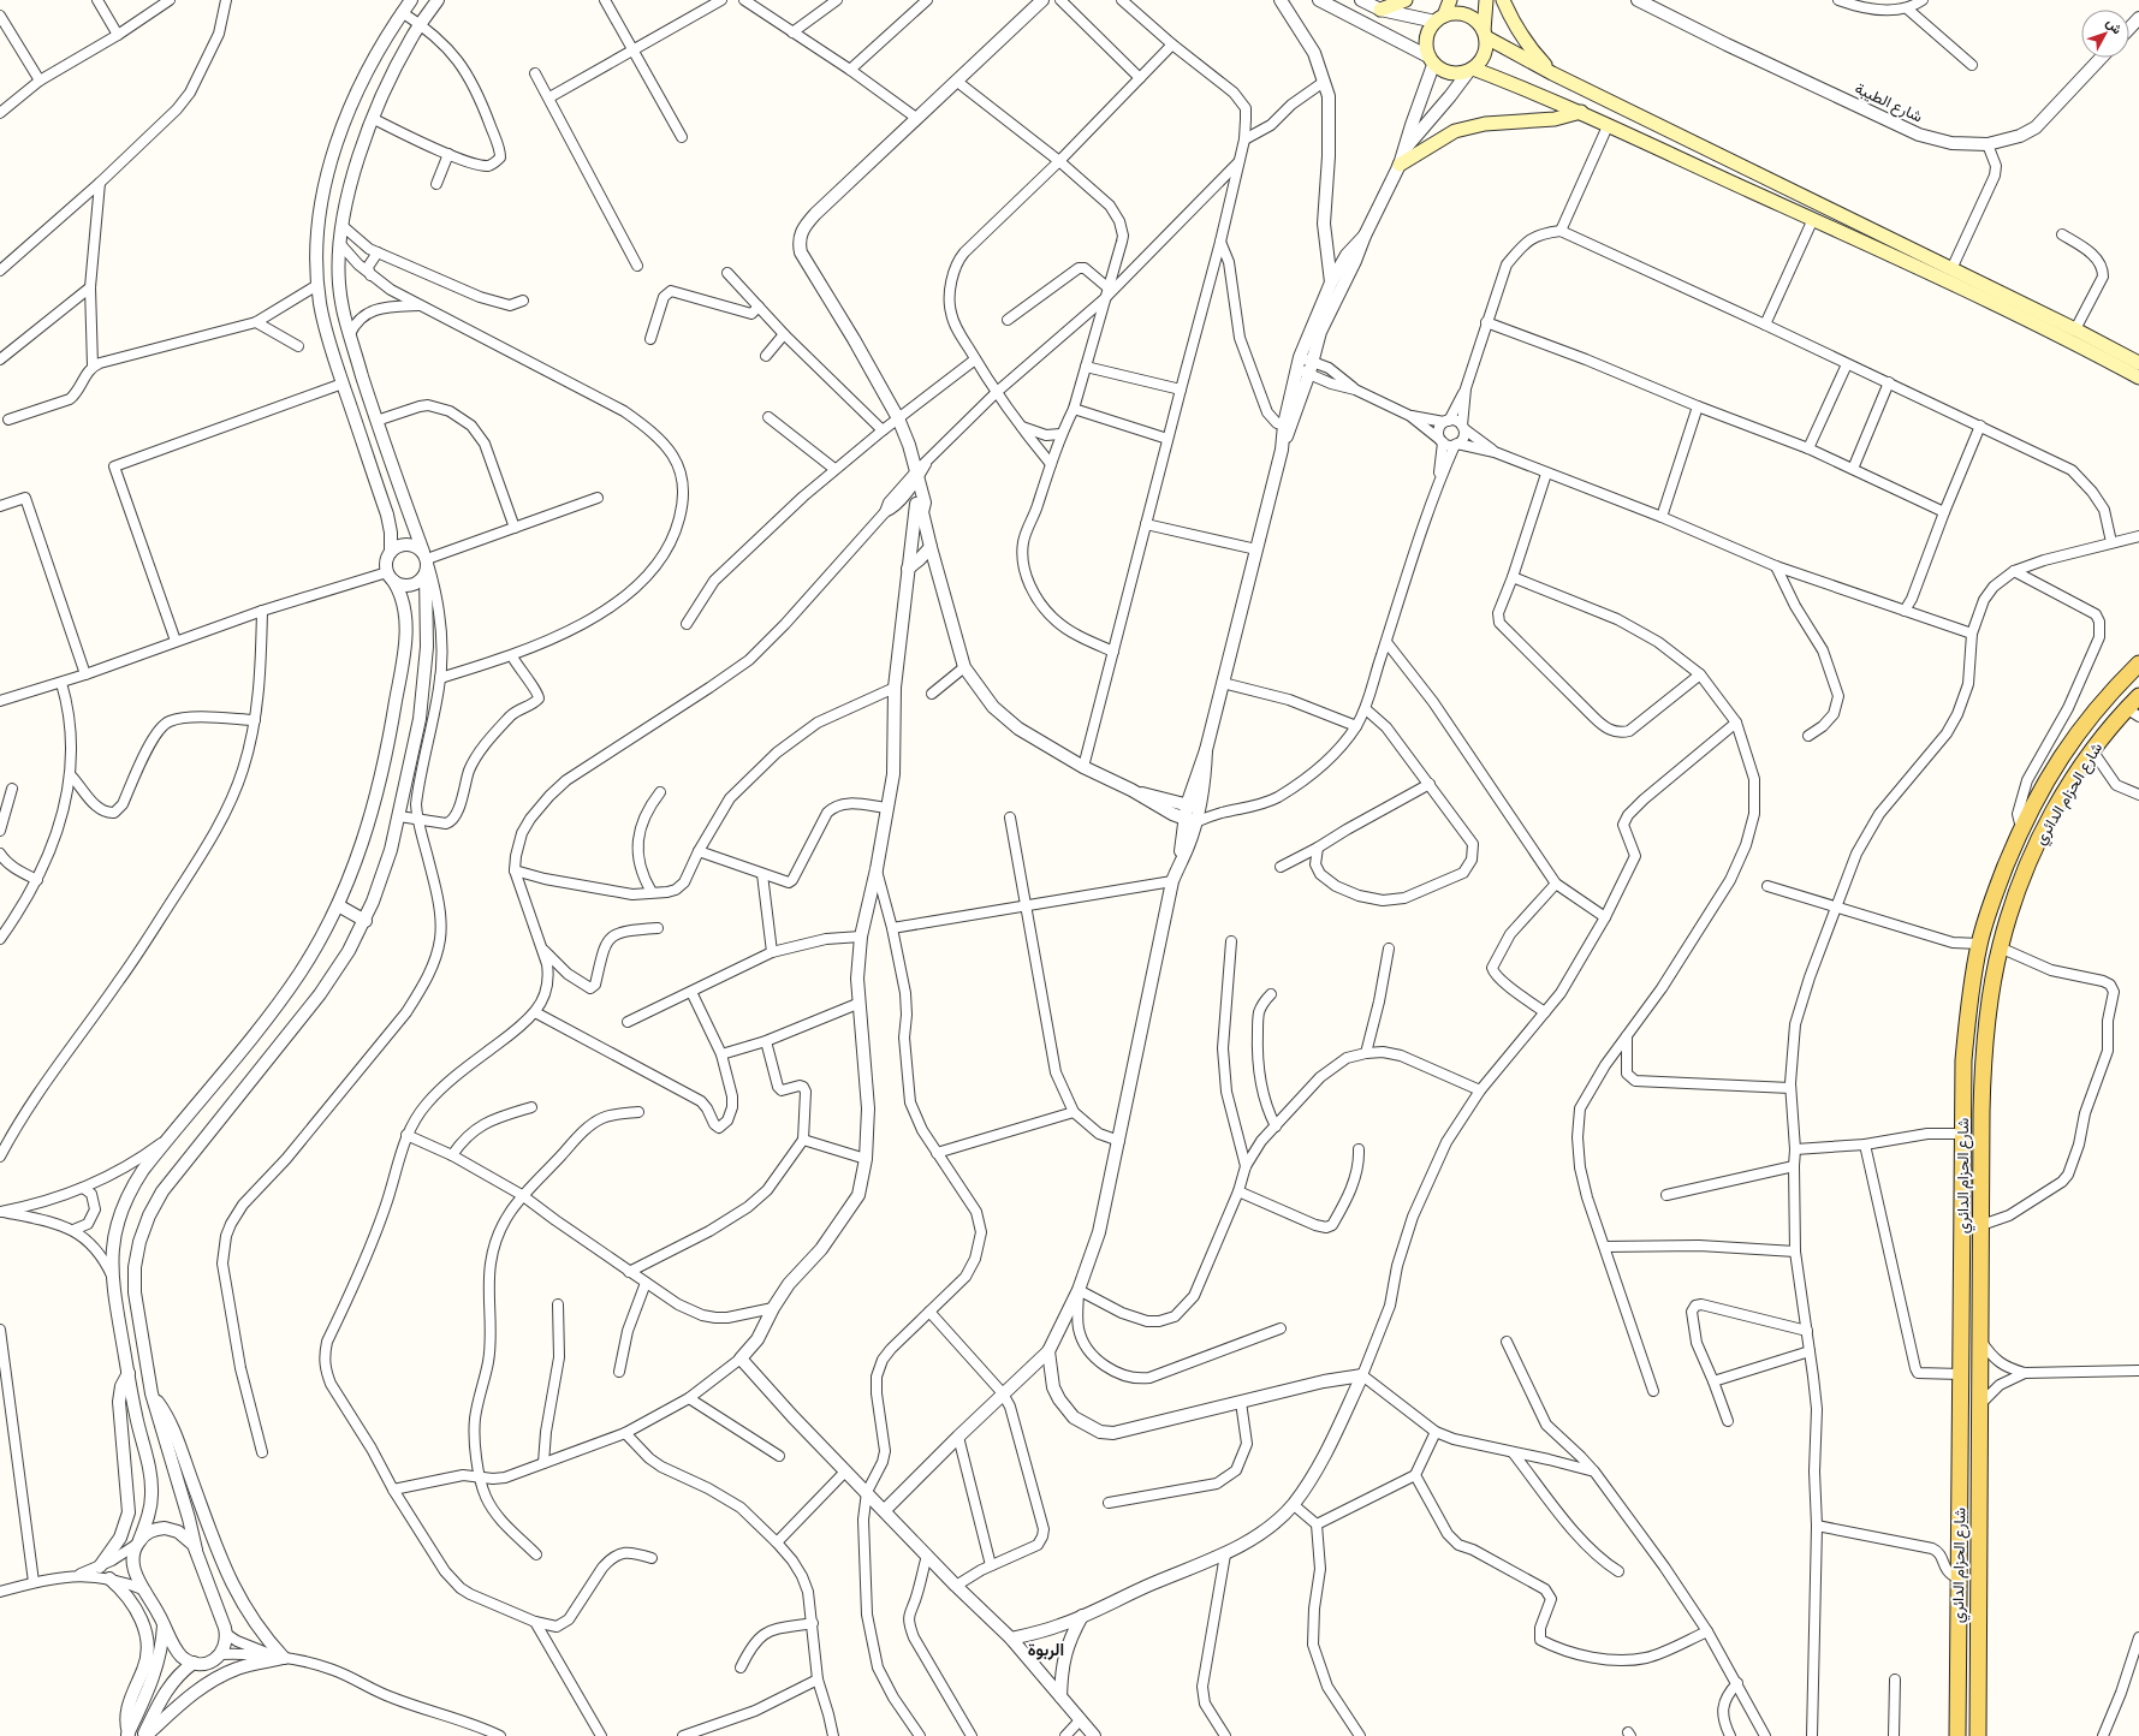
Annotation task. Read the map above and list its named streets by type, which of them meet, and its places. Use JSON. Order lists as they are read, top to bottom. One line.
{"streets":{"main road":["شارع الحزام الدائري"],"street":["شارع الطيبة"]},"districts":["الربوة"],"north":"top right"}
